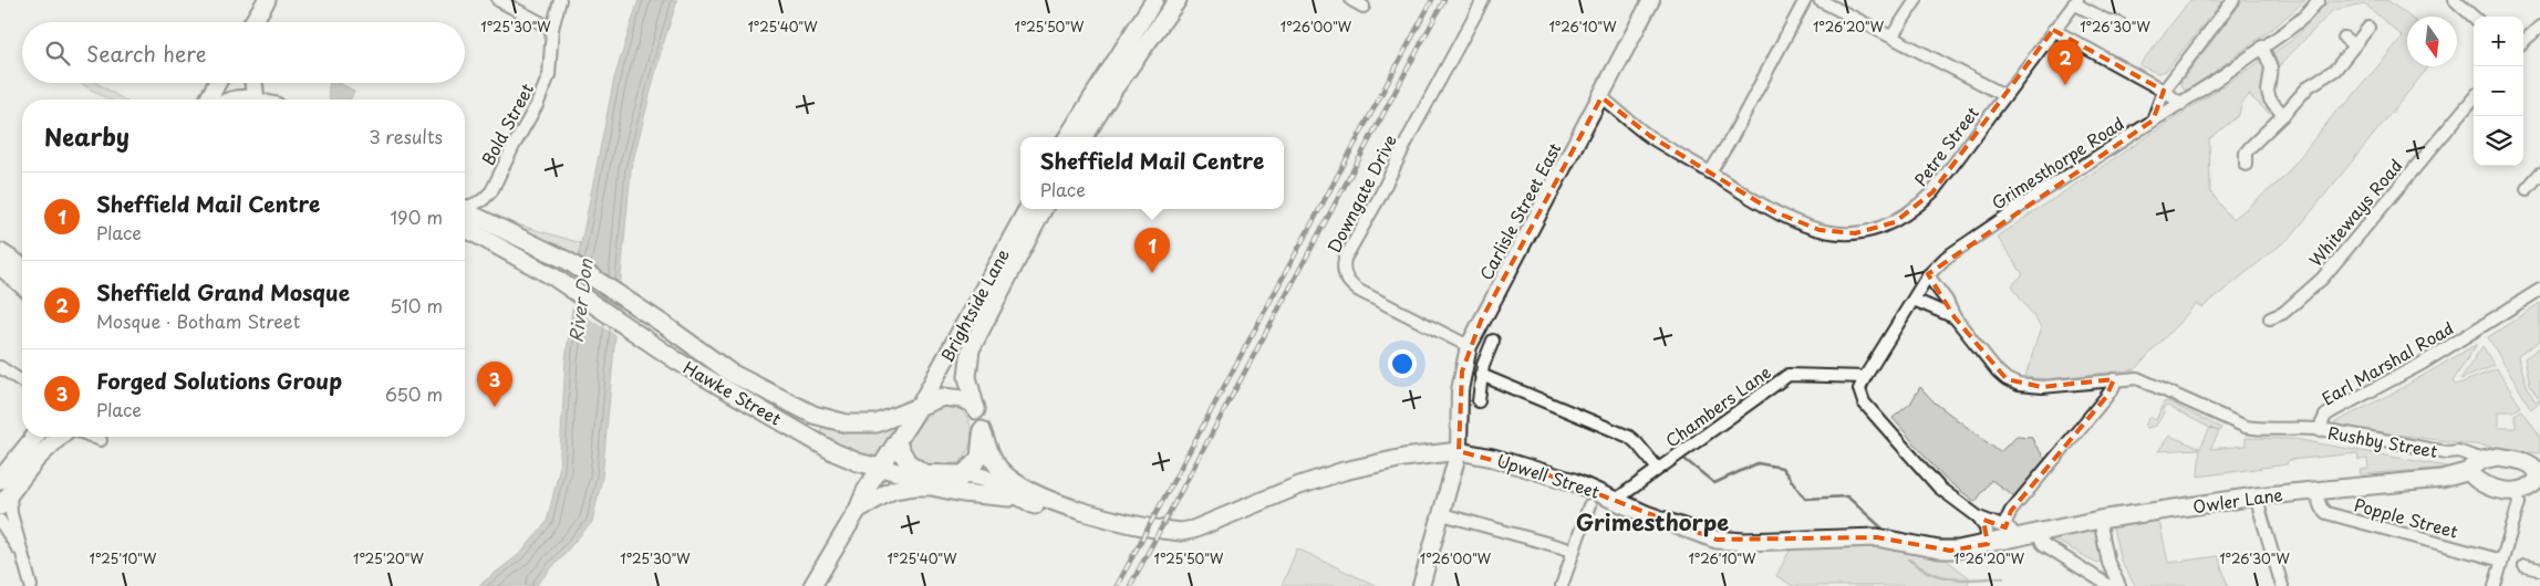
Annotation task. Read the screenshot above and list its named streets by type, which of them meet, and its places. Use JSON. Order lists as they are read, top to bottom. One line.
{"streets":{"main road":["Carlisle Street East","Brightside Lane","Hawke Street","Upwell Street","Owler Lane"],"street":["Bold Street","Petre Street","Grimesthorpe Road","Downgate Drive","Whiteways Road","Earl Marshal Road","Chambers Lane","Rushby Street","Popple Street"]},"crossings":[["Petre Street","Carlisle Street East"],["Grimesthorpe Road","Earl Marshal Road"],["Grimesthorpe Road","Chambers Lane"],["Downgate Drive","Carlisle Street East"],["Carlisle Street East","Upwell Street"],["Brightside Lane","Hawke Street"],["Brightside Lane","Upwell Street"],["Earl Marshal Road","Rushby Street"],["Hawke Street","Upwell Street"],["Chambers Lane","Upwell Street"],["Rushby Street","Owler Lane"],["Upwell Street","Owler Lane"],["Owler Lane","Popple Street"]],"districts":["Grimesthorpe"],"water":["River Don"],"north":"bottom","page":{"map_buttons":["+","−"],"search":"Search here","pins":["2","1","3"],"heading":["Nearby","3 results"],"popup":["Sheffield Mail Centre","Place"],"list":[{"mark":"1","name":"Sheffield Mail Centre","note":"Place","value":"190 m"},{"mark":"2","name":"Sheffield Grand Mosque","note":"Mosque · Botham Street","value":"510 m"},{"mark":"3","name":"Forged Solutions Group","note":"Place","value":"650 m"}]},"coordinates":["1°26'00\"W","1°25'30\"W","1°25'40\"W","1°25'50\"W","1°26'10\"W","1°26'20\"W","1°26'30\"W","1°25'10\"W","1°25'20\"W"]}
